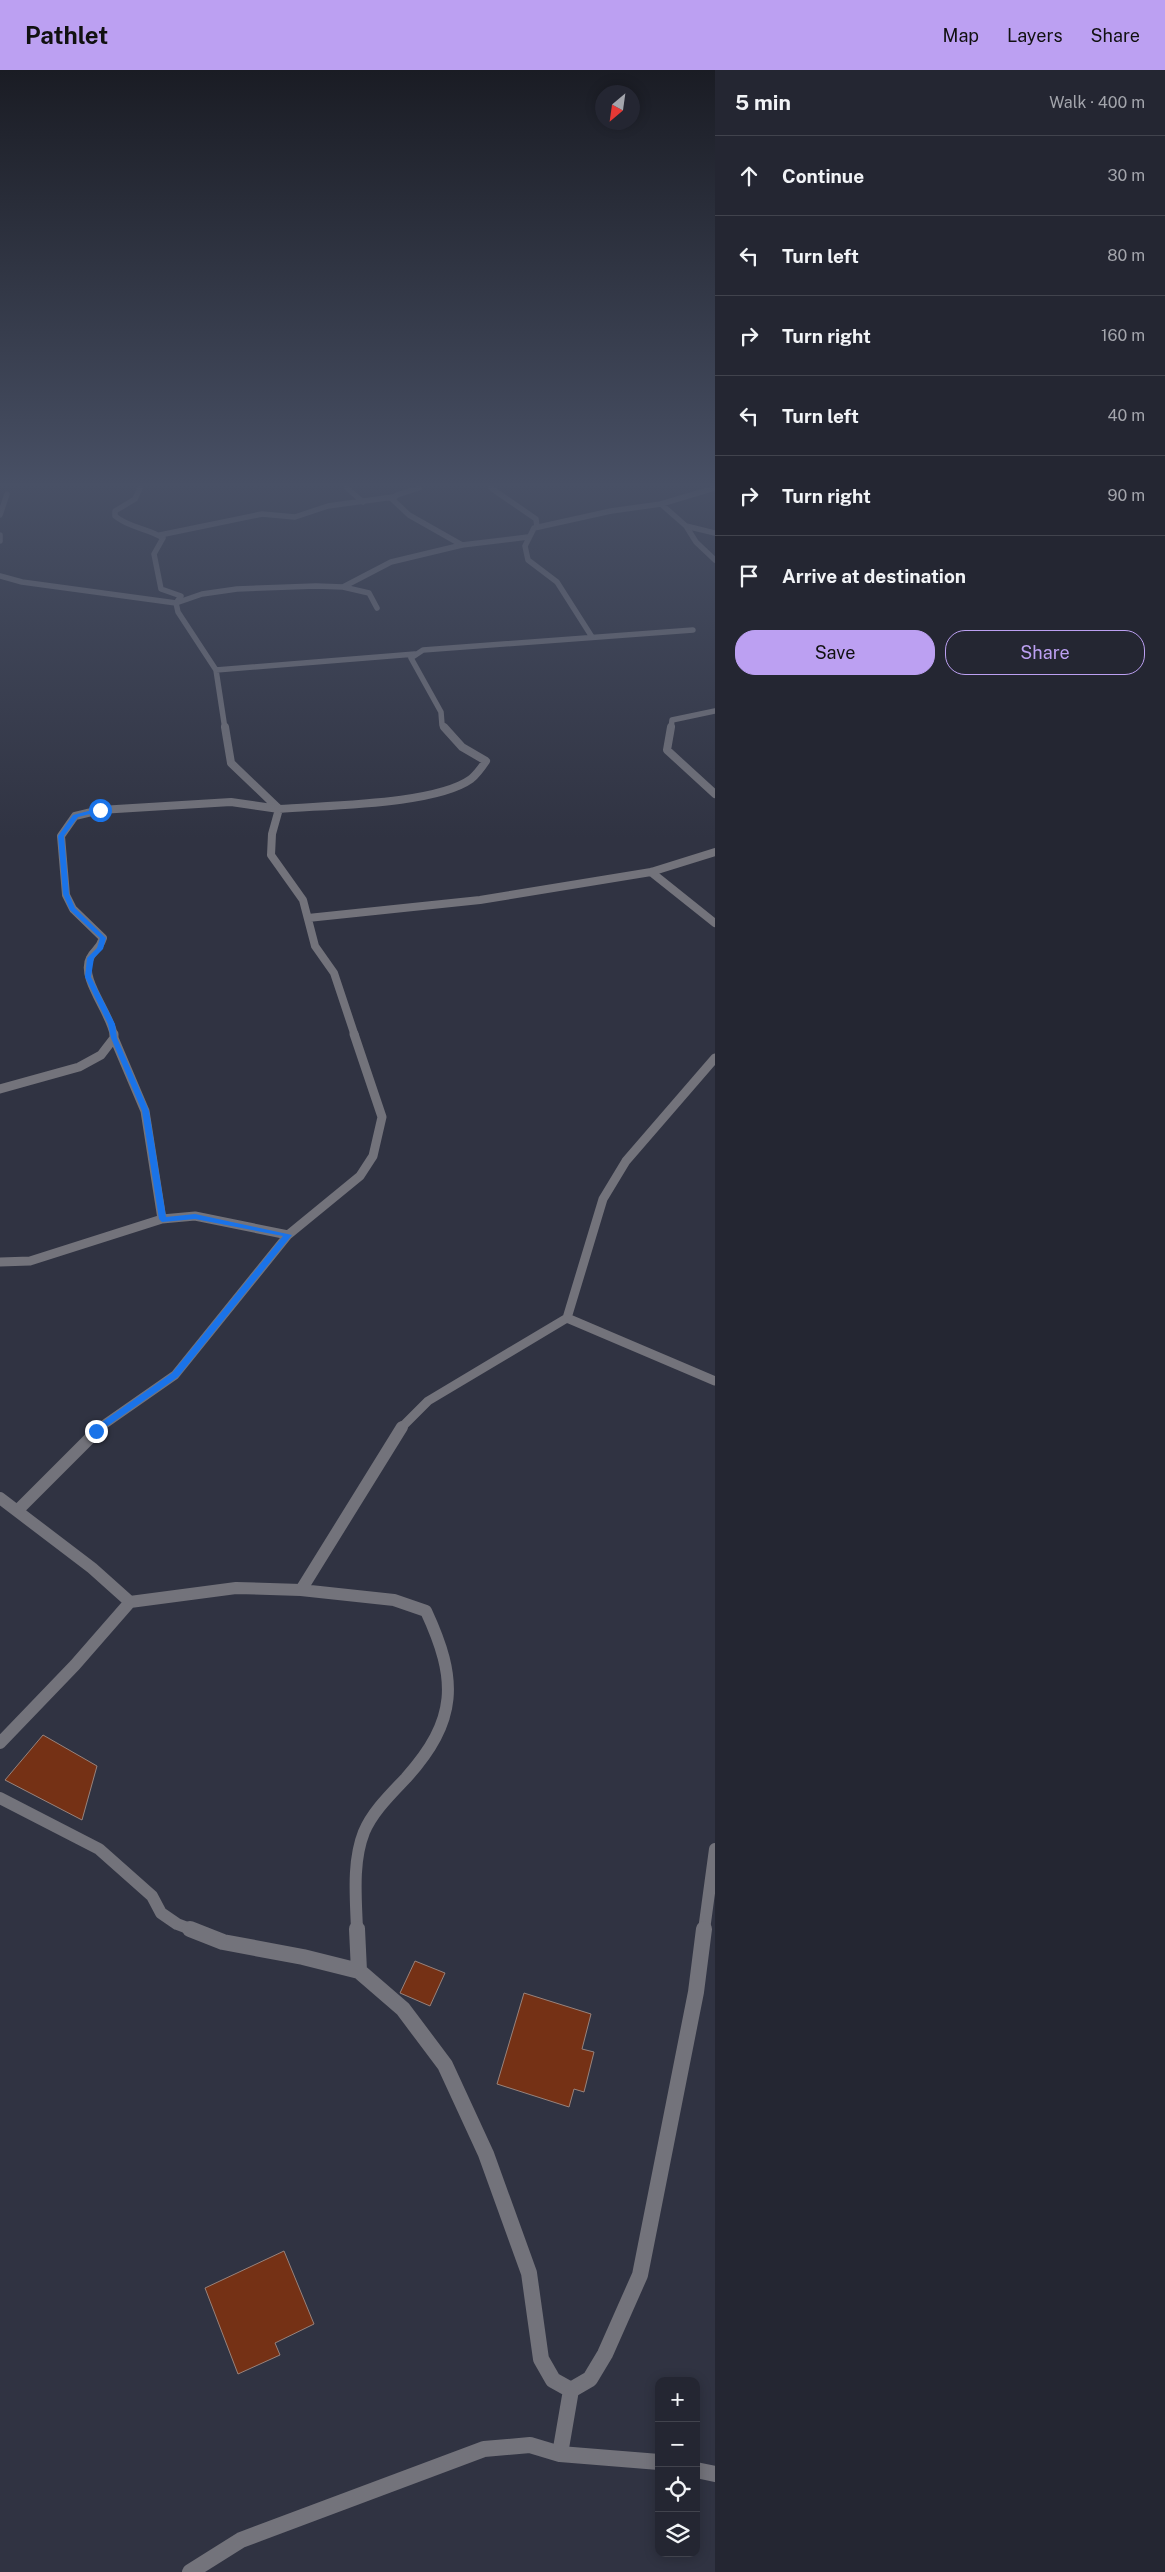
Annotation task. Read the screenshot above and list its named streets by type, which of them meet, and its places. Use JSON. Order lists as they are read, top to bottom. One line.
{"north":"bottom left","page":{"header":"Pathlet","nav":["Map","Layers","Share"],"heading":["5 min","Walk · 400 m"],"list":[["Continue","30 m"],["Turn left","80 m"],["Turn right","160 m"],["Turn left","40 m"],["Turn right","90 m"],"Arrive at destination"],"buttons":["Save","Share"],"map_buttons":["+","−"]}}
